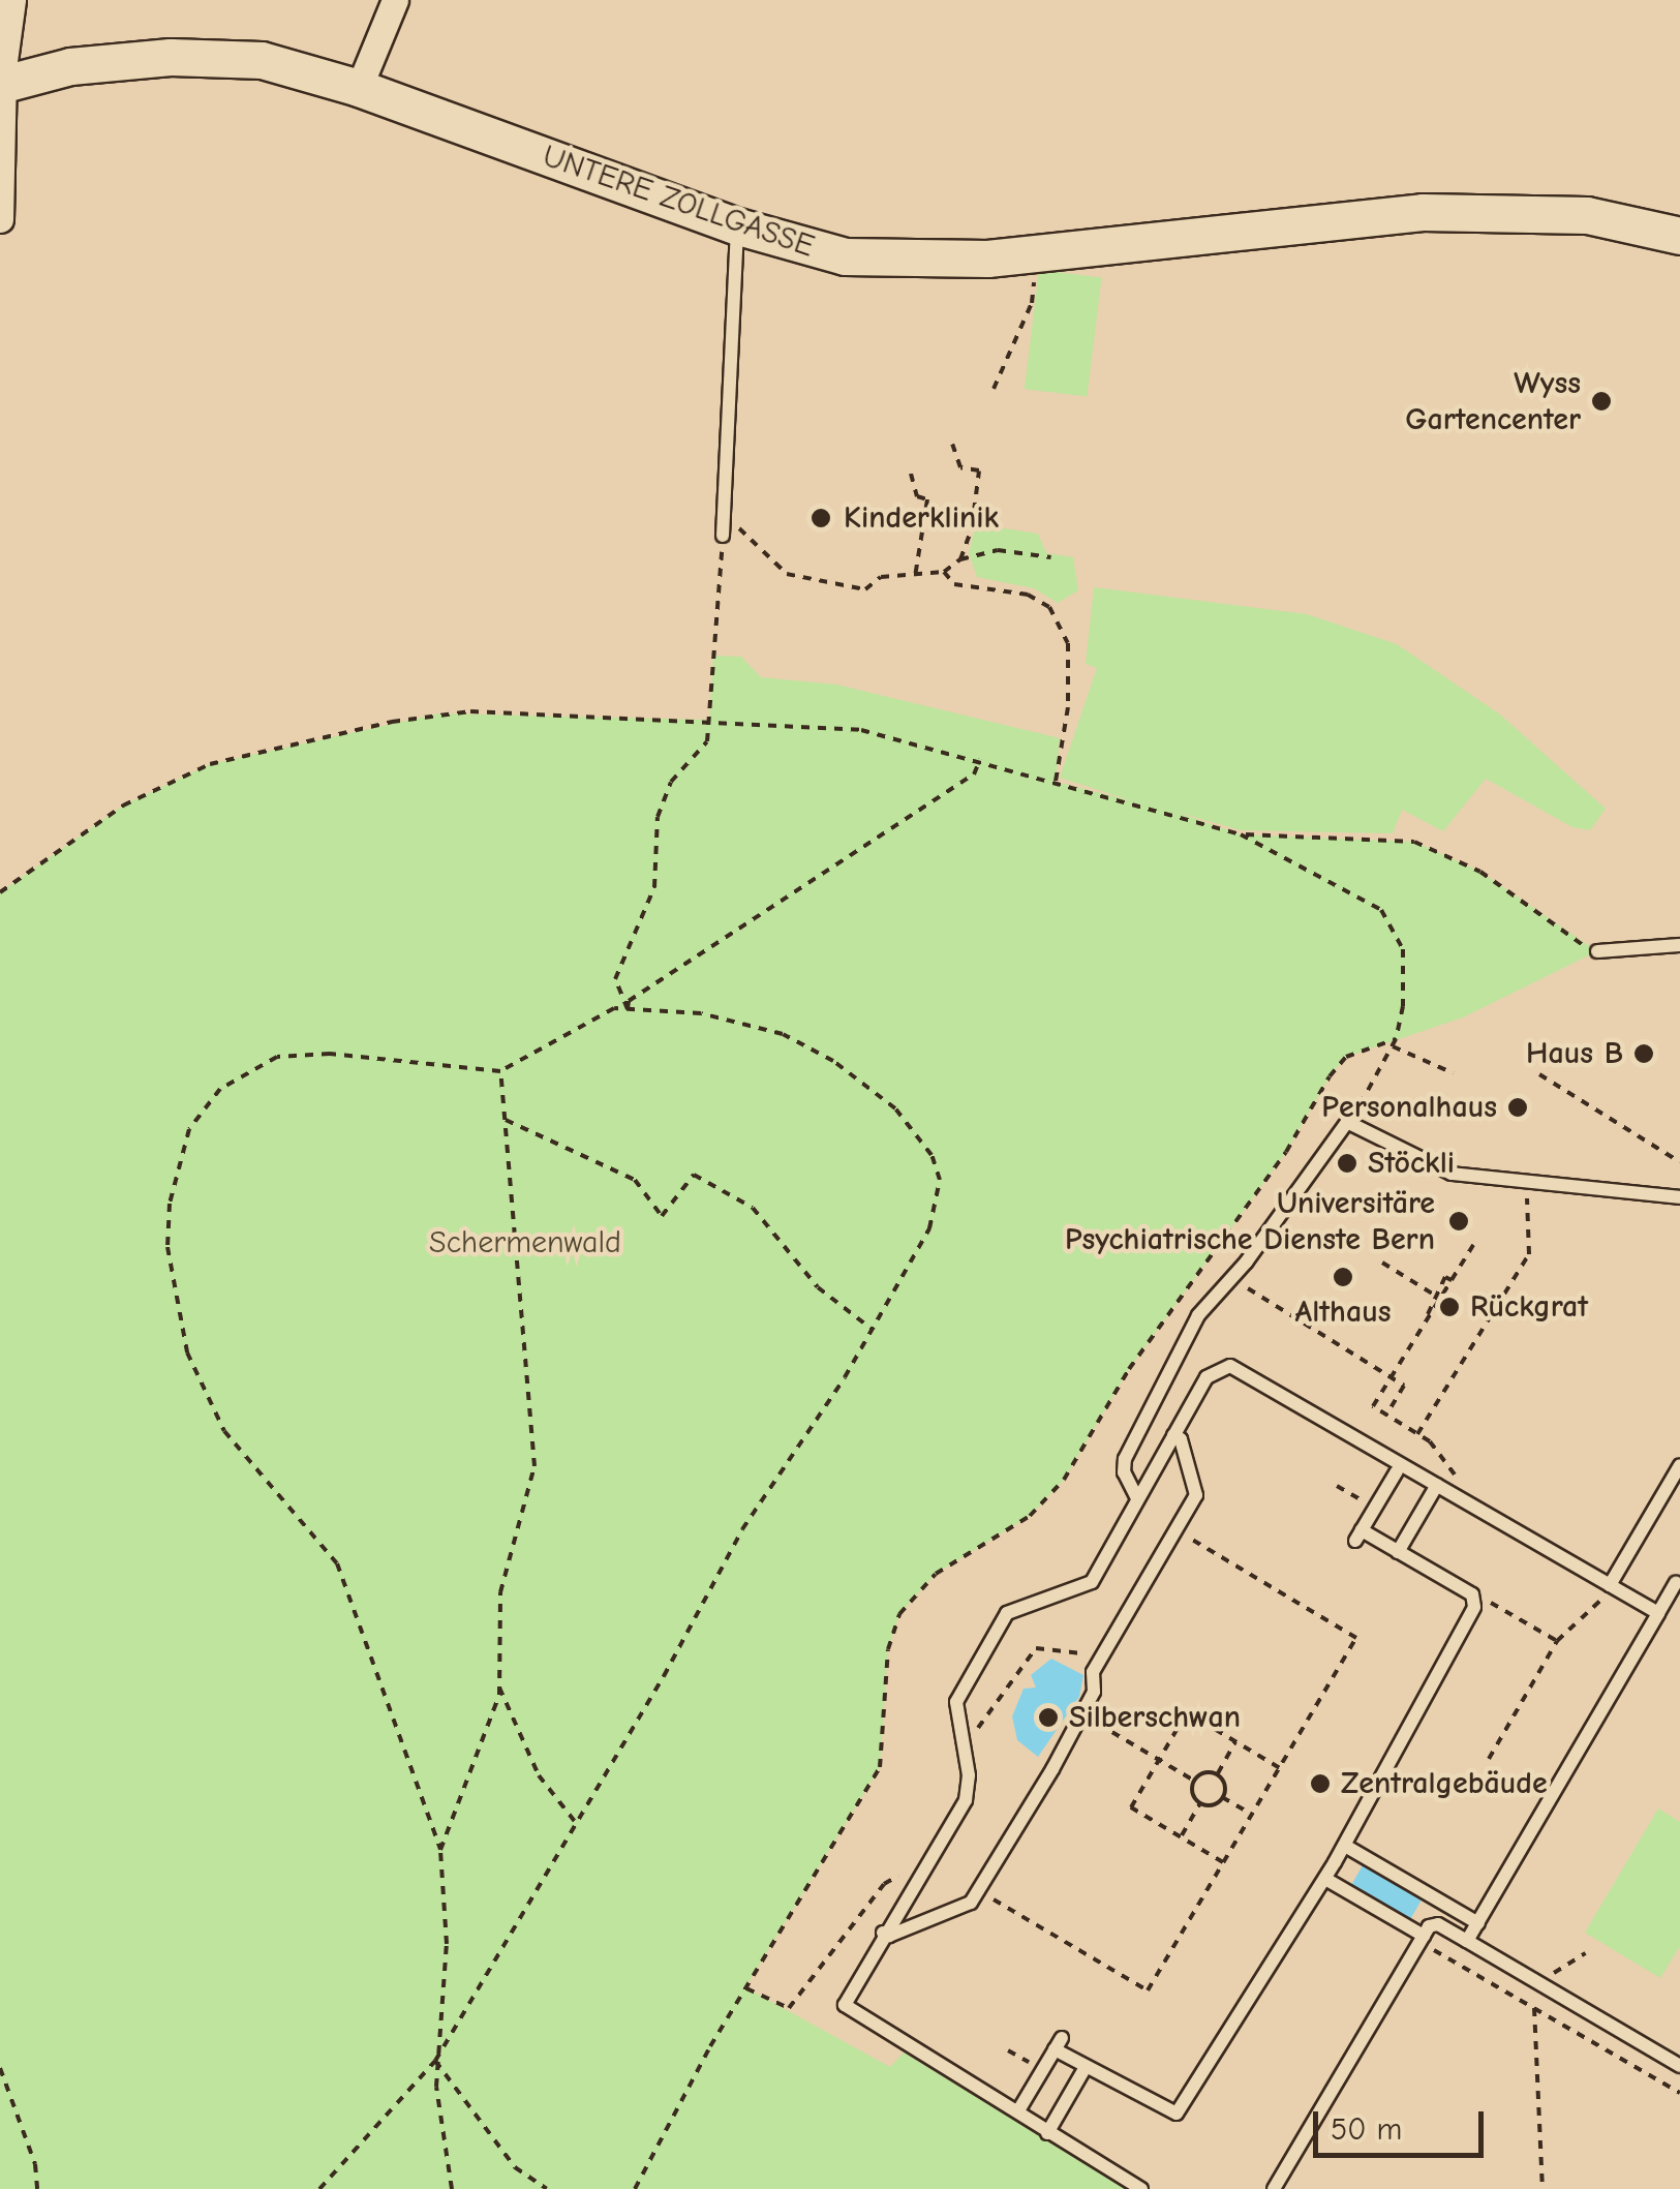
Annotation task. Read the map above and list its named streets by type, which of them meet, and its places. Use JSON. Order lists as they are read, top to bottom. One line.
{"streets":{"street":["UNTERE ZOLLGASSE"]},"parks":["Schermenwald"],"places":["Wyss Gartencenter","Kinderklinik","Haus B","Personalhaus","Stöckli","Universitäre Psychiatrische Dienste Bern","Althaus","Rückgrat","Silberschwan","Zentralgebäude"],"scale_bar":"50 m"}
